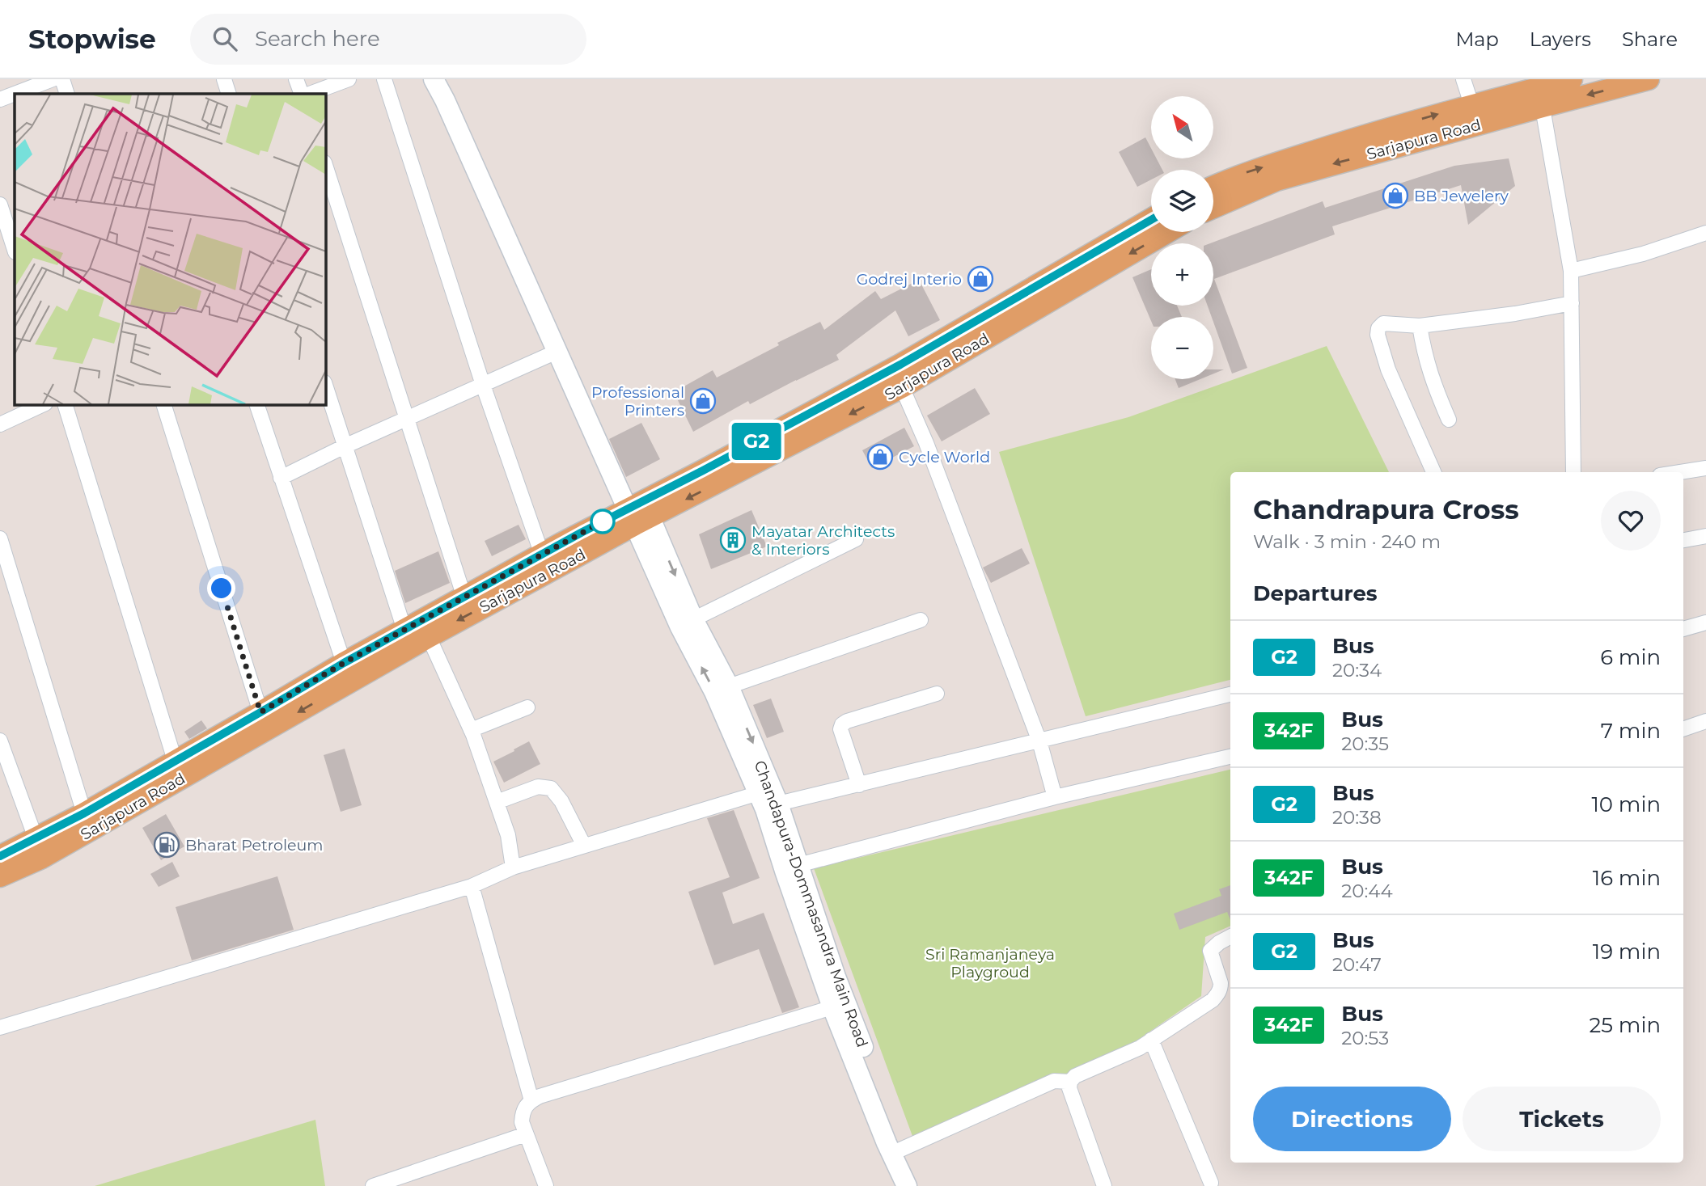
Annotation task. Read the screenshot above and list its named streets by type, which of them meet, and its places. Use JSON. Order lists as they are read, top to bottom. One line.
{"streets":{"main road":["Sarjapura Road","Chandapura-Dommasandra Main Road"]},"crossings":[["Sarjapura Road","Chandapura-Dommasandra Main Road"]],"parks":["Sri Ramanjaneya Playgroud"],"places":{"shop":["BB Jewelery","Godrej Interio","Professional Printers","Cycle World"],"building":["Mayatar Architects & Interiors"],"fuel station":["Bharat Petroleum"]},"lines":["bus line G2"],"north":"top left","page":{"header":"Stopwise","search":"Search here","nav":["Map","Layers","Share"],"on_map":"G2","map_buttons":["+","−"],"heading":[["Chandrapura Cross","Walk · 3 min · 240 m"],"Departures"],"list":[{"mark":"G2","name":"Bus","note":"20:34","value":"6 min"},{"mark":"342F","name":"Bus","note":"20:35","value":"7 min"},{"mark":"G2","name":"Bus","note":"20:38","value":"10 min"},{"mark":"342F","name":"Bus","note":"20:44","value":"16 min"},{"mark":"G2","name":"Bus","note":"20:47","value":"19 min"},{"mark":"342F","name":"Bus","note":"20:53","value":"25 min"}],"buttons":["Directions","Tickets"]}}
